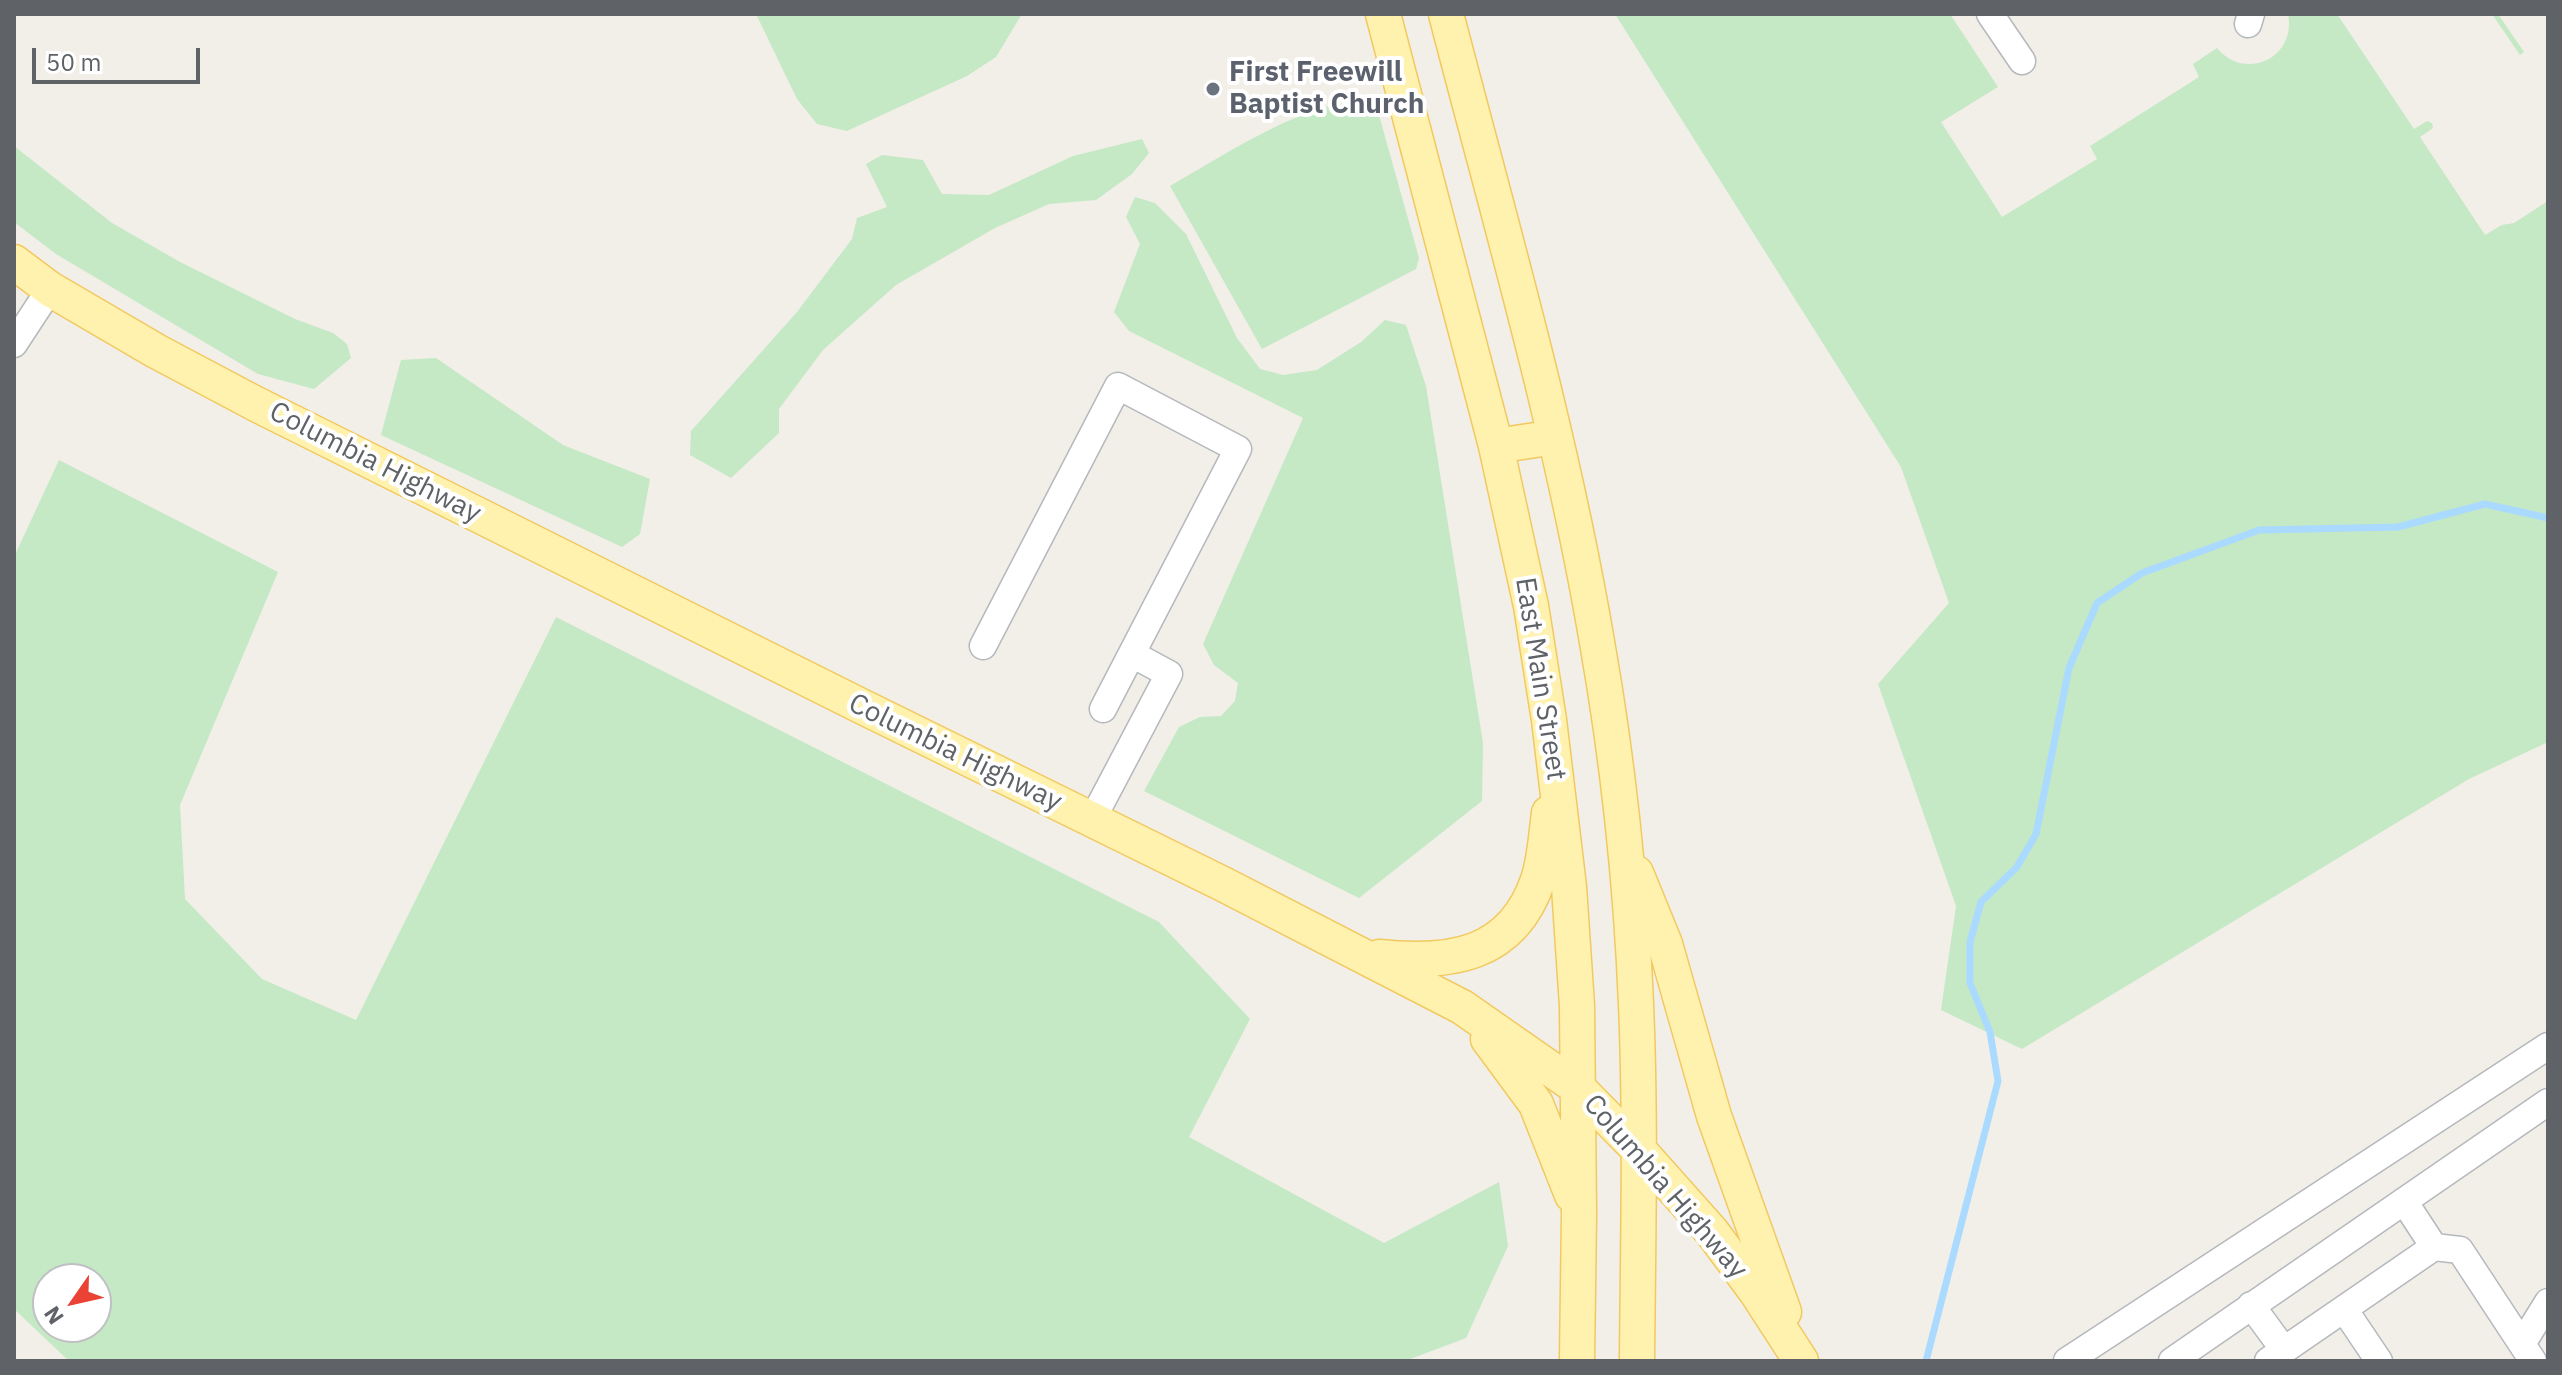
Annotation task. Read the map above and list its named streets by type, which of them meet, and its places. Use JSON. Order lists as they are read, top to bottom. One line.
{"streets":{"main road":["Columbia Highway","East Main Street"]},"crossings":[["Columbia Highway","East Main Street"]],"places":["First Freewill Baptist Church"],"scale_bar":"50 m","north":"bottom left"}
